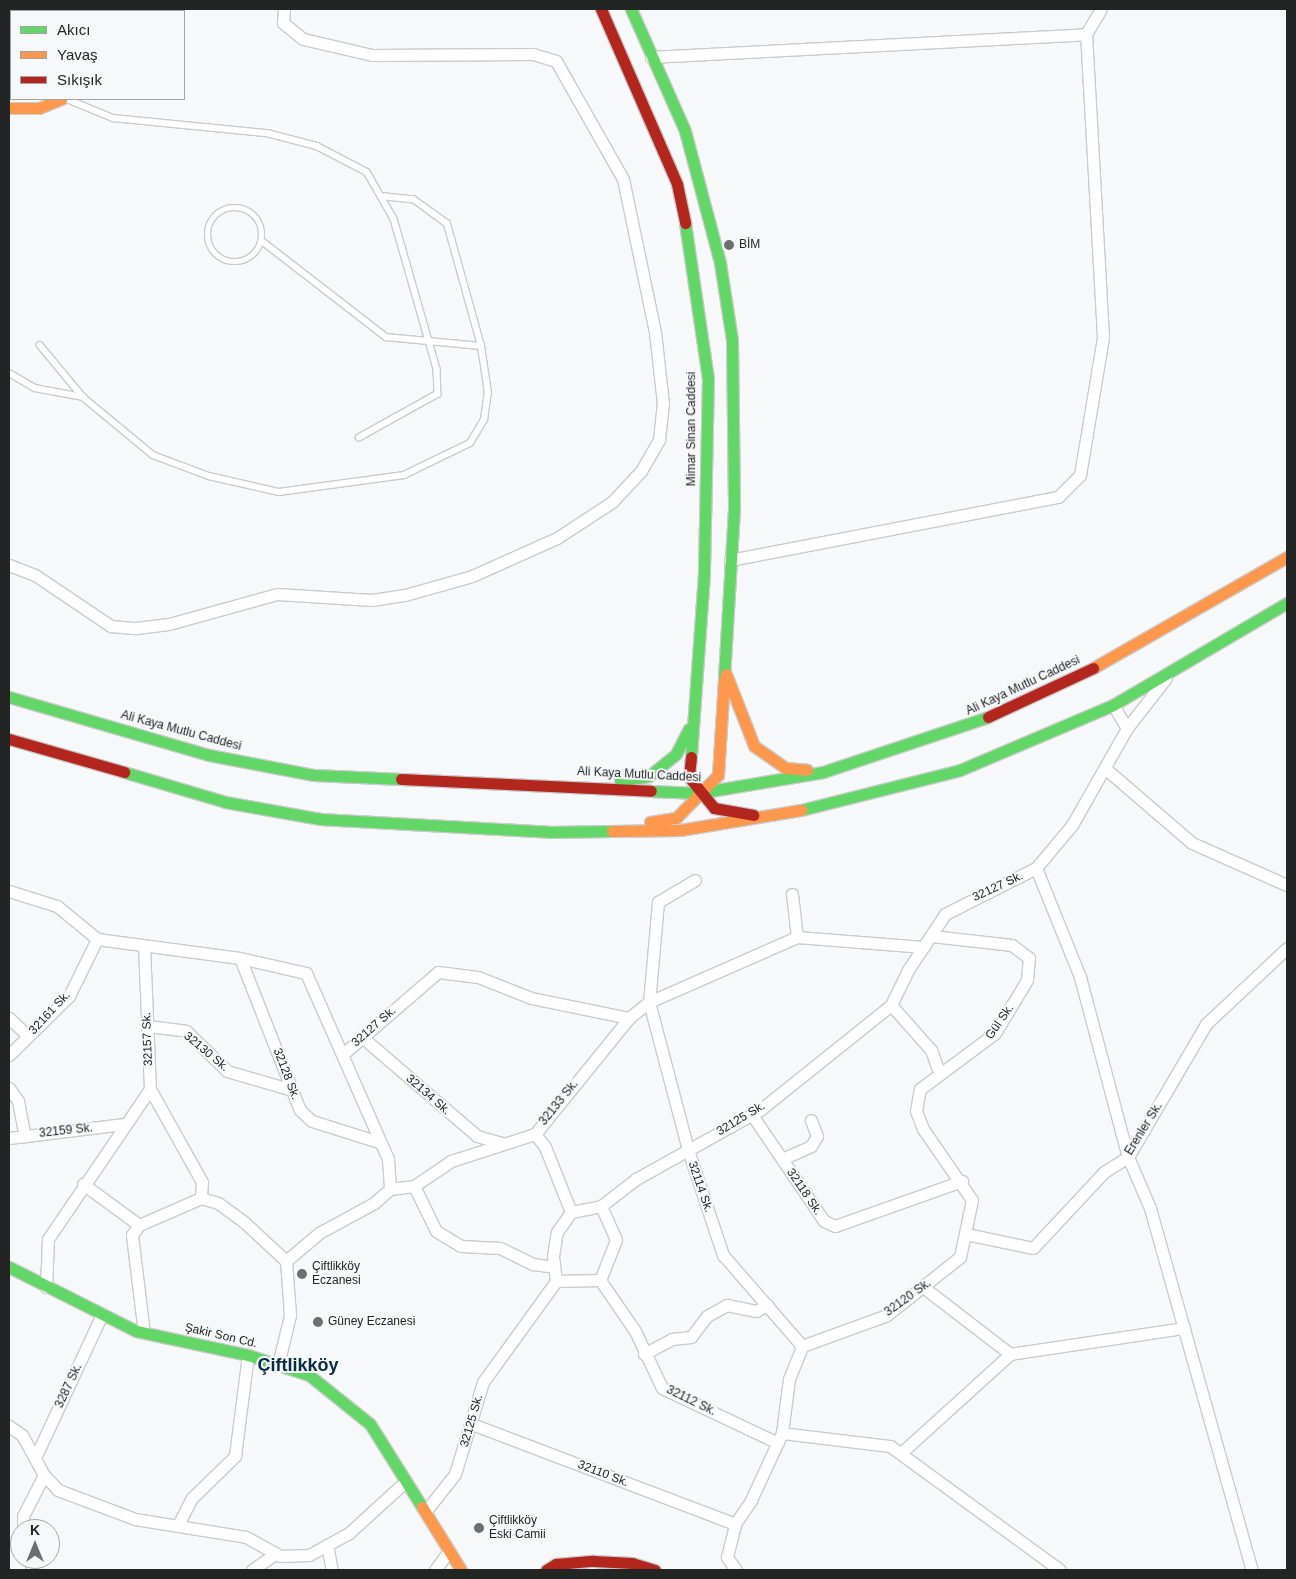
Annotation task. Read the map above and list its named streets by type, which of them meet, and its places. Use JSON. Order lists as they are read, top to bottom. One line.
{"streets":{"street":["Mimar Sinan Caddesi","Ali Kaya Mutlu Caddesi","32127 Sk.","32161 Sk.","Gül Sk.","32157 Sk.","32130 Sk.","32128 Sk.","32134 Sk.","32133 Sk.","32125 Sk.","Erenler Sk.","32159 Sk.","32114 Sk.","32118 Sk.","32120 Sk.","Şakir Son Cd.","3287 Sk.","32112 Sk.","32110 Sk."]},"crossings":[["Mimar Sinan Caddesi","Ali Kaya Mutlu Caddesi"],["32127 Sk.","32161 Sk."],["32127 Sk.","Gül Sk."],["32127 Sk.","32157 Sk."],["32127 Sk.","32128 Sk."],["32127 Sk.","32134 Sk."],["32127 Sk.","32133 Sk."],["32127 Sk.","32125 Sk."],["Gül Sk.","32120 Sk."],["32157 Sk.","32130 Sk."],["32130 Sk.","32128 Sk."],["32134 Sk.","32133 Sk."],["32133 Sk.","32114 Sk."],["32125 Sk.","32114 Sk."],["32125 Sk.","32118 Sk."],["32125 Sk.","Şakir Son Cd."],["32125 Sk.","32112 Sk."],["32125 Sk.","32110 Sk."],["Erenler Sk.","32120 Sk."],["32114 Sk.","32120 Sk."],["32118 Sk.","32120 Sk."],["Şakir Son Cd.","3287 Sk."]],"districts":["Çiftlikköy"],"places":["BİM","Çiftlikköy Eczanesi","Güney Eczanesi","Çiftlikköy Eski Camii"],"legend":["Akıcı","Yavaş","Sıkışık"],"north":"top"}
